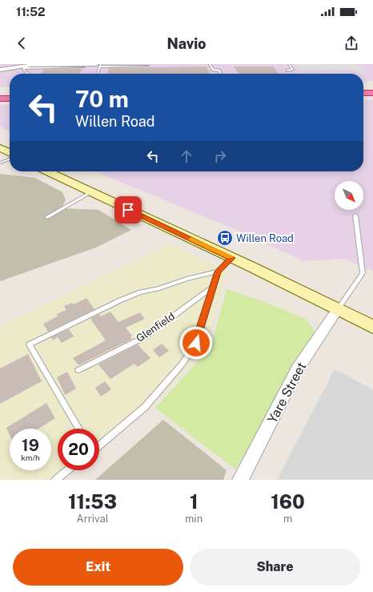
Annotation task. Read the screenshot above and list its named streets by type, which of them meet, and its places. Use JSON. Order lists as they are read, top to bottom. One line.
{"streets":{"street":["Yare Street"],"lane":["Glenfield"]},"places":{"bus stop":["Willen Road"]},"north":"bottom right","page":{"status":"11:52","header":"Navio","turn":["70 m","Willen Road"],"speed":"19 km/h","limit":"20","eta":["11:53","Arrival","1","min","160","m"],"buttons":["Exit","Share"]}}
